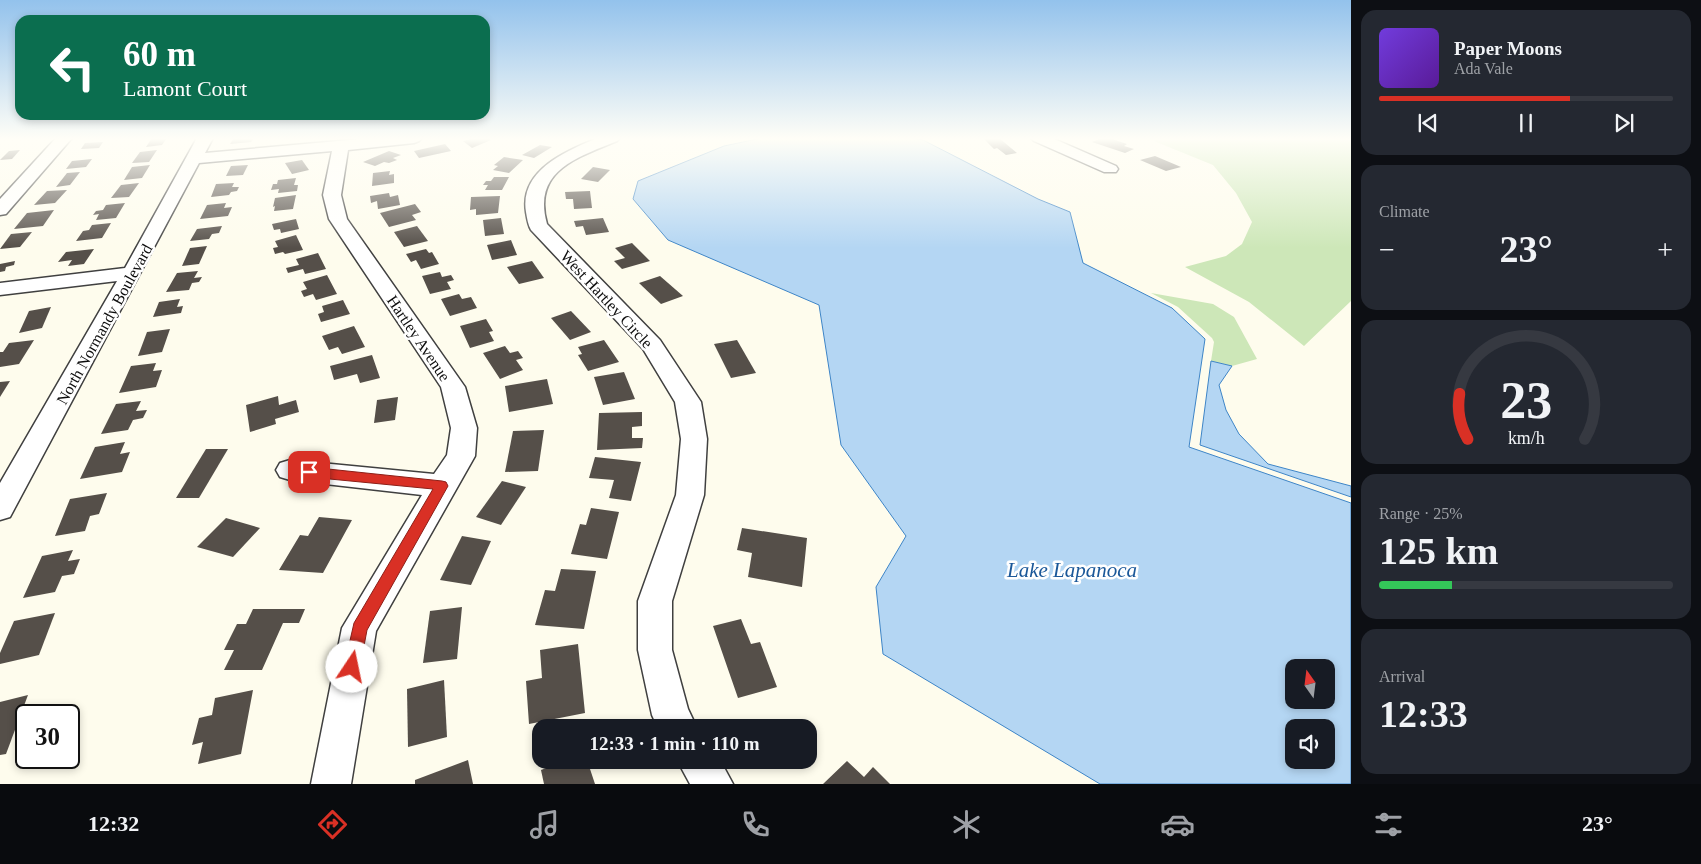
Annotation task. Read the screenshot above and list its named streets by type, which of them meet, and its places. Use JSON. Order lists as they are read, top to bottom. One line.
{"streets":{"street":["West Hartley Circle","North Normandy Boulevard","Hartley Avenue"]},"water":["Lake Lapanoca"],"north":"top","page":{"turn":["60 m","Lamont Court"],"song":["Paper Moons","Ada Vale"],"tile":["Climate",["Range · 25%","125 km"],["Arrival","12:33"]],"heat":["−","23°","+"],"limit":"30","trip":"12:33 · 1 min · 110 m","tabs":["12:32","23°"],"gauge":["23","km/h"]}}
